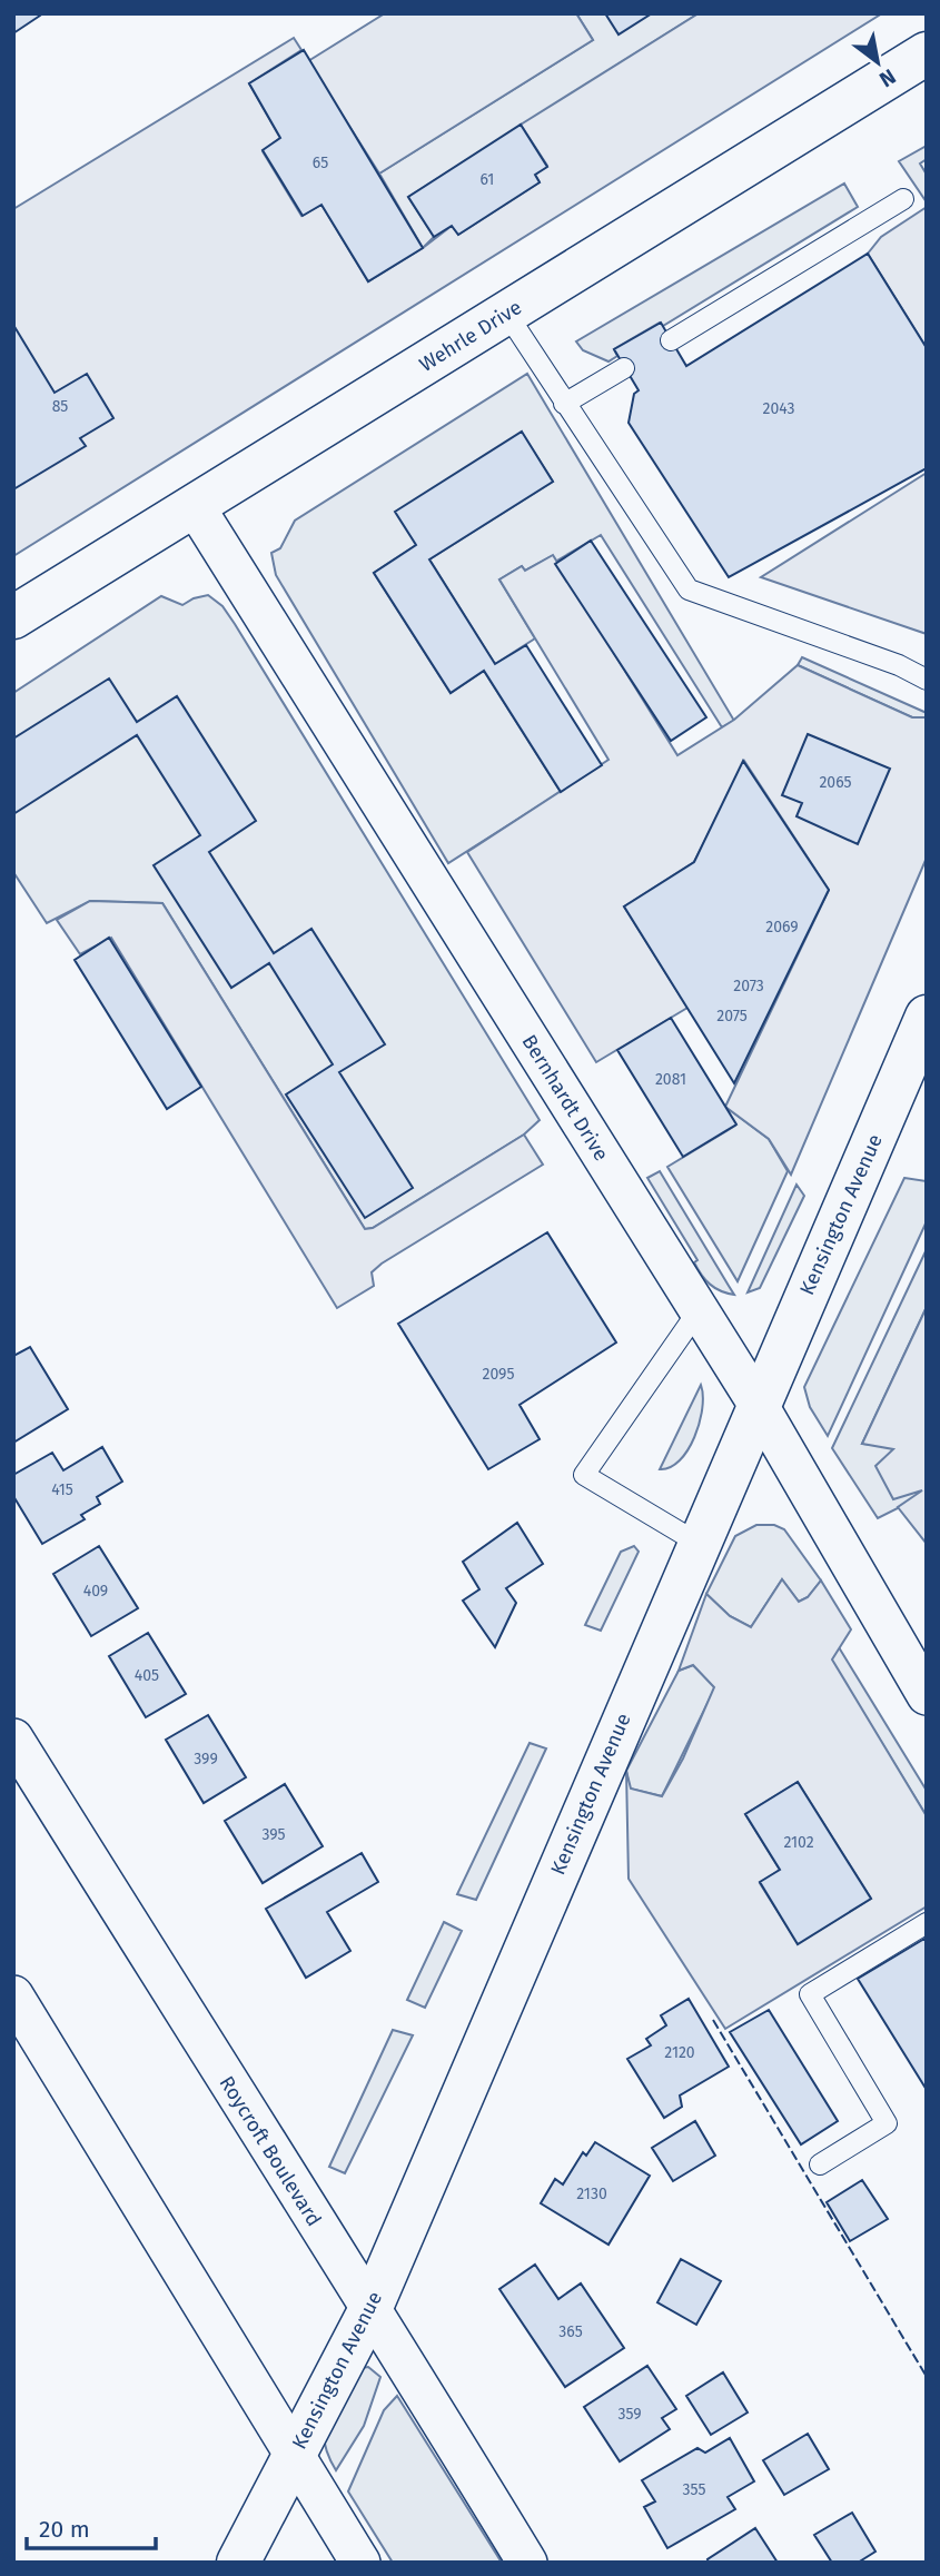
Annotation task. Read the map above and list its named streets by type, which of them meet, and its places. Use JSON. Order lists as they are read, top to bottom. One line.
{"streets":{"street":["Wehrle Drive","Bernhardt Drive","Kensington Avenue","Roycroft Boulevard"]},"crossings":[["Wehrle Drive","Bernhardt Drive"],["Bernhardt Drive","Kensington Avenue"],["Kensington Avenue","Roycroft Boulevard"]],"house_numbers":["65","61","85","2043","2065","2069","2073","2075","2081","2095","415","409","405","399","395","2102","2120","2130","365","359","355"],"scale_bar":"20 m","north":"bottom right"}
